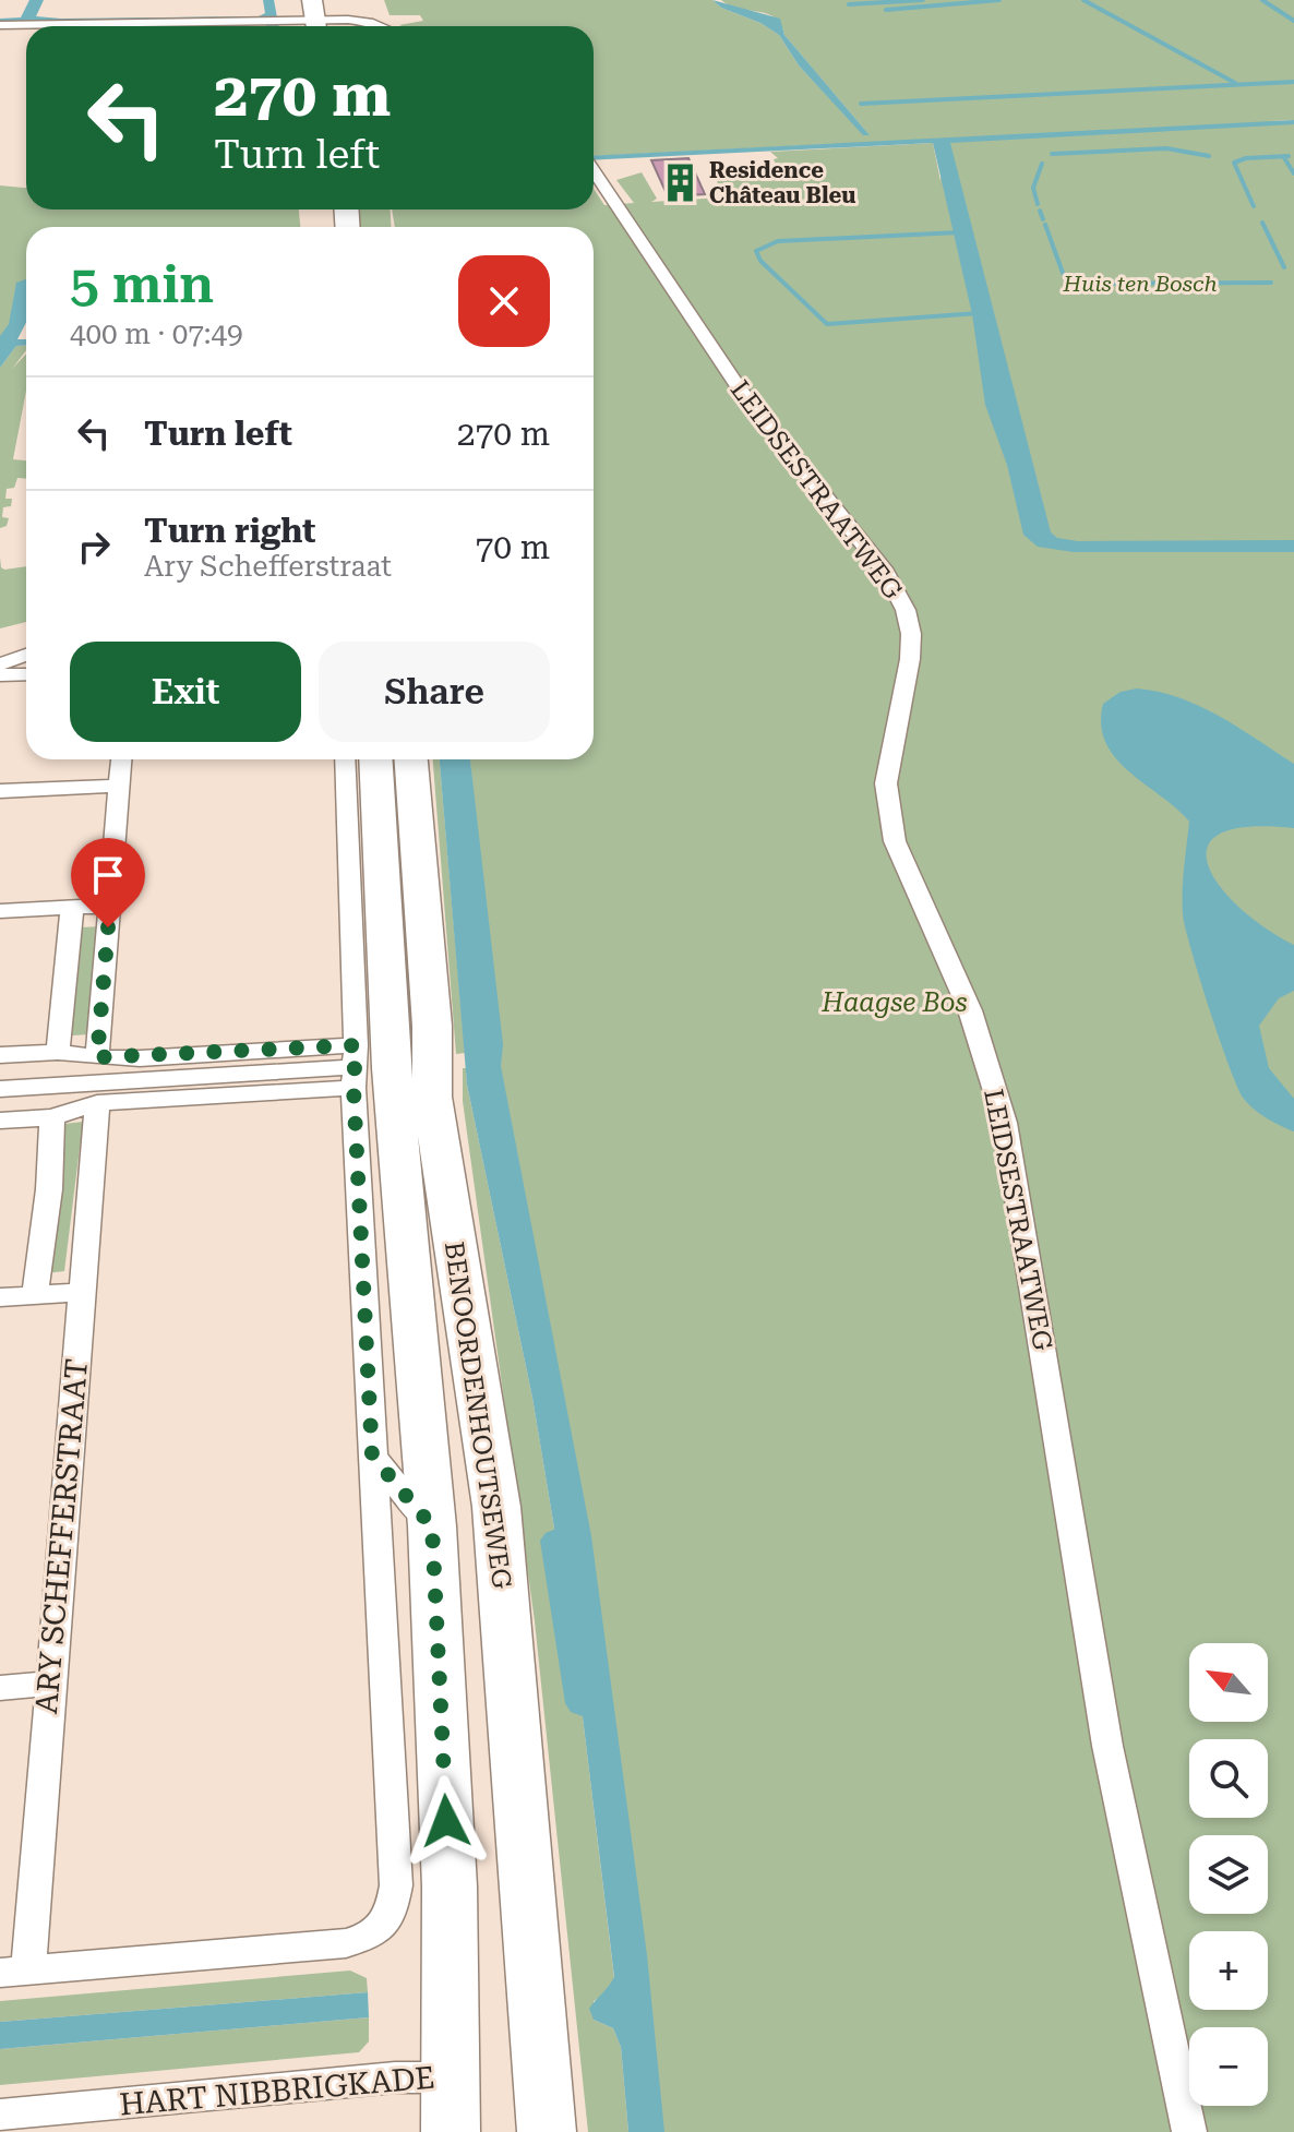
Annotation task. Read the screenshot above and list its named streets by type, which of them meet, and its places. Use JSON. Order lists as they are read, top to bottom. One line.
{"streets":{"main road":["BENOORDENHOUTSEWEG"],"street":["LEIDSESTRAATWEG","ARY SCHEFFERSTRAAT","HART NIBBRIGKADE"]},"crossings":[["BENOORDENHOUTSEWEG","HART NIBBRIGKADE"]],"parks":["Huis ten Bosch","Haagse Bos"],"places":{"building":["Residence Château Bleu"]},"north":"top left","page":{"turn":["270 m","Turn left"],"heading":["5 min","400 m · 07:49"],"list":[{"name":"Turn left","value":"270 m"},{"name":"Turn right","note":"Ary Schefferstraat","value":"70 m"}],"buttons":["Exit","Share"],"map_buttons":["+","−"]}}
